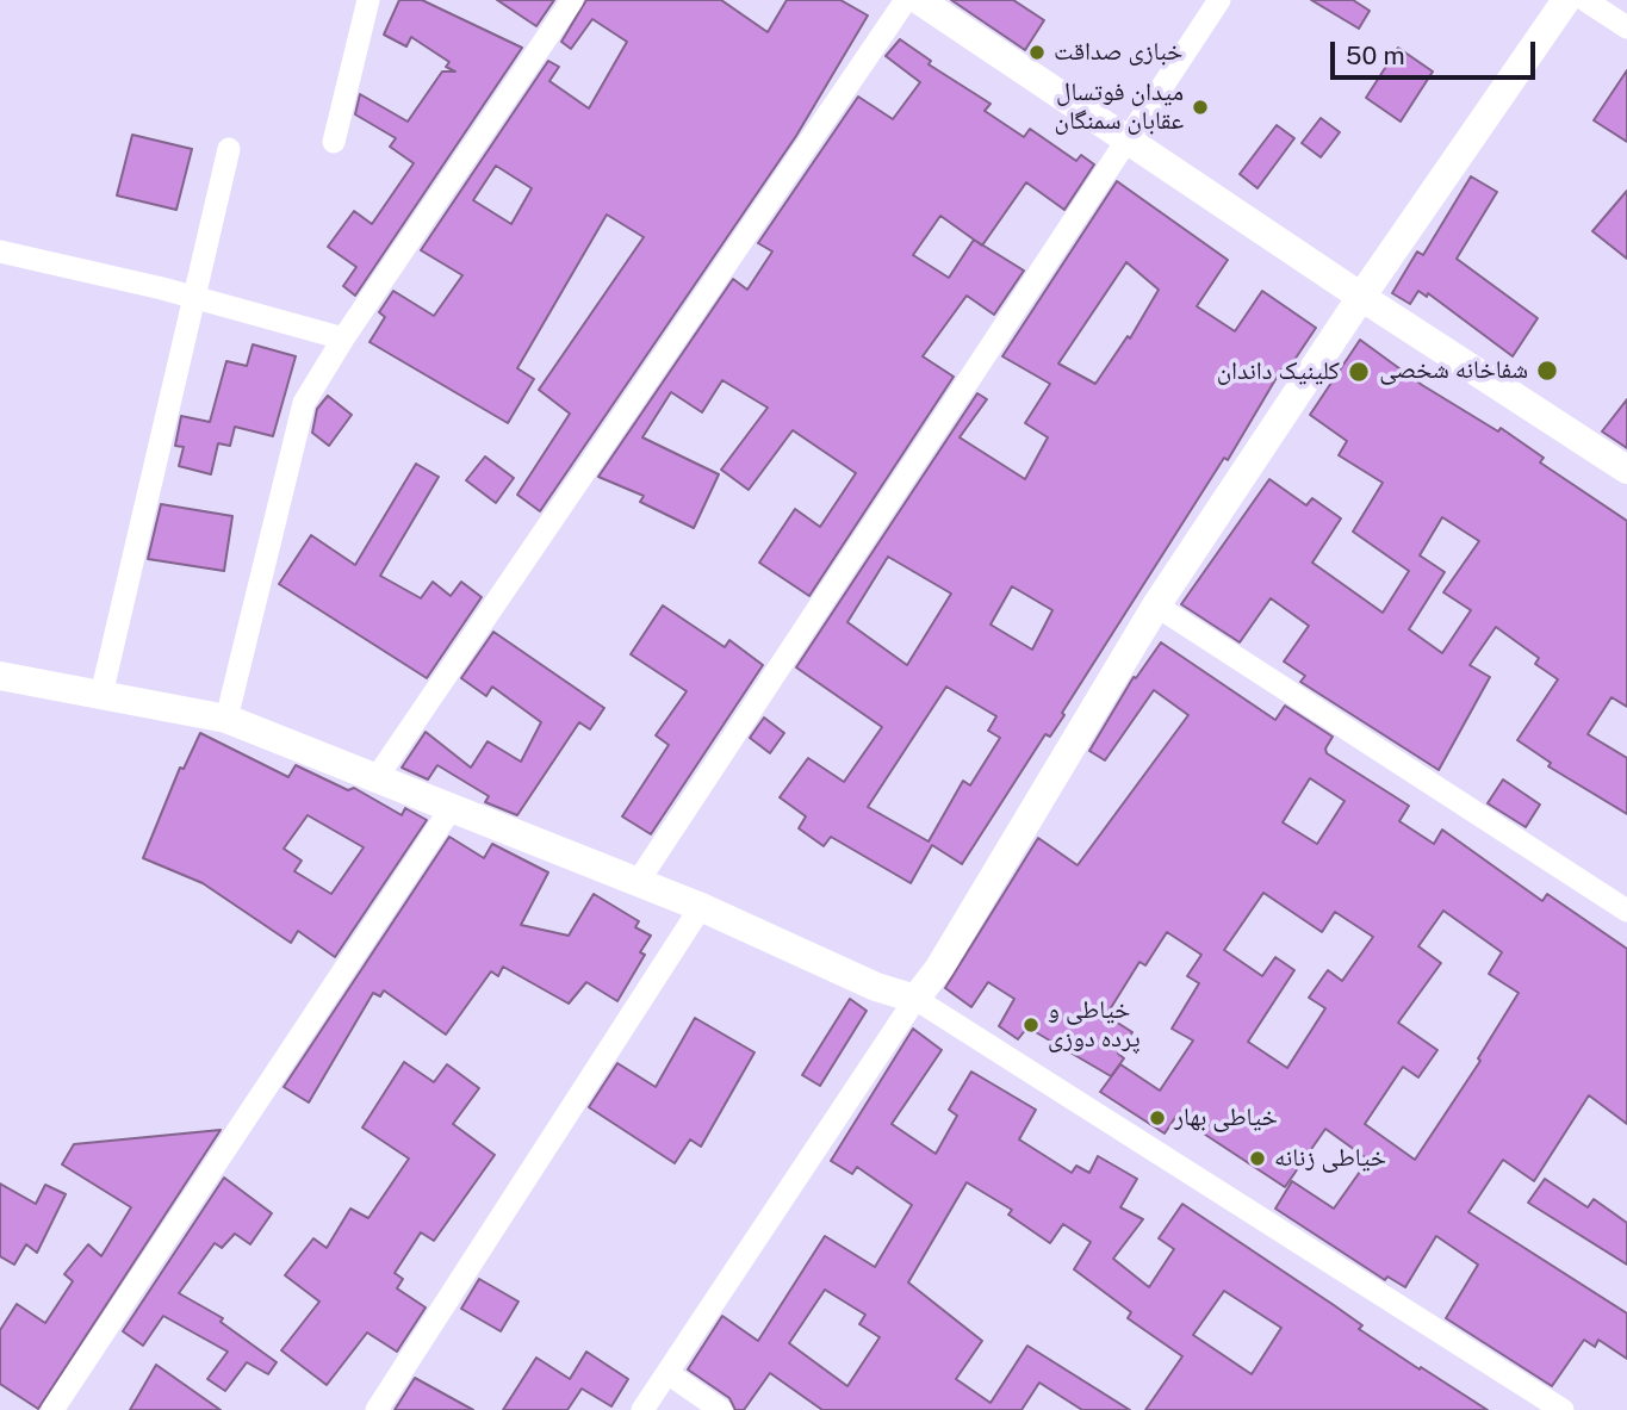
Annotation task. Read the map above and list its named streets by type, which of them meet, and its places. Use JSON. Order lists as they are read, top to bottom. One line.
{"places":["خبازی صداقت","میدان فوتسال عقابان سمنگان","شفاخانه شخصی","کلینیک داندان","خیاطی و پرده دوزی","خیاطی بهار","خیاطی زنانه"],"scale_bar":"50 m"}
